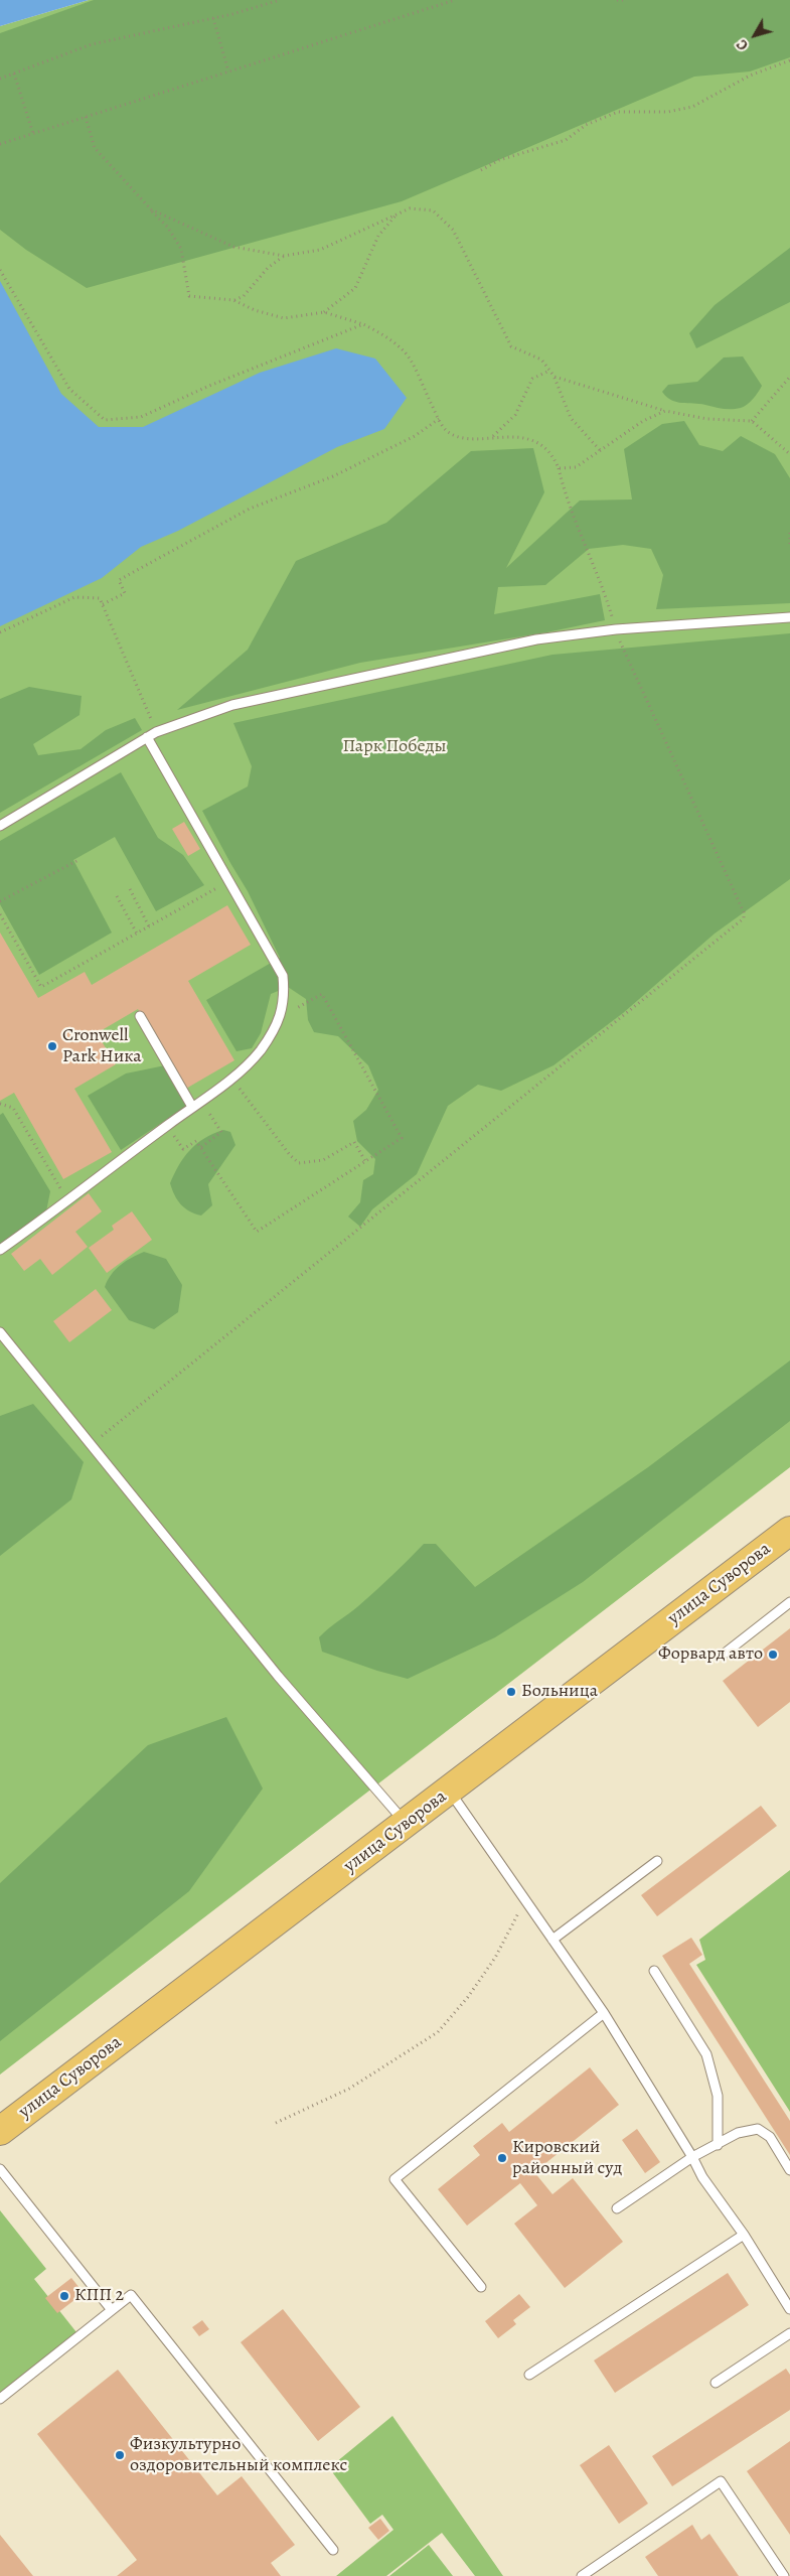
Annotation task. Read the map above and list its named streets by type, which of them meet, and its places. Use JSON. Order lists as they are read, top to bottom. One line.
{"streets":{"main road":["улица Суворова"]},"parks":["Парк Победы"],"places":["Cronwell Park Ника","Форвард авто","Больница","Кировский районный суд","КПП 2","Физкультурно оздоровительный комплекс"],"north":"bottom left"}
